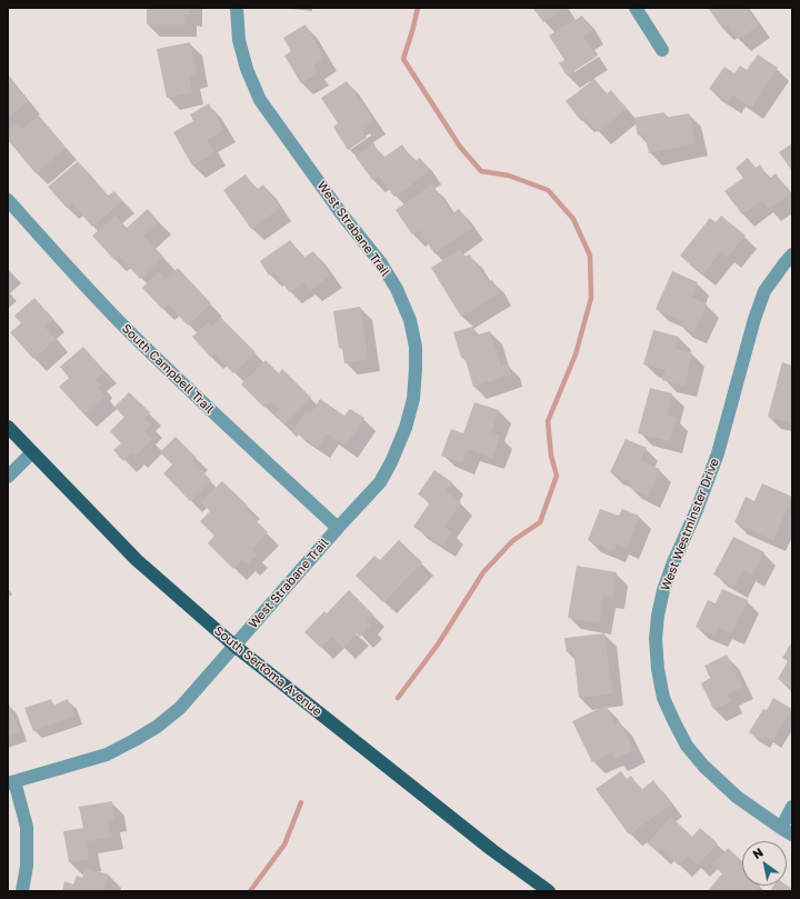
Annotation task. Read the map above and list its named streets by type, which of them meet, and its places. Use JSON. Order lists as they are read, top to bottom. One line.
{"streets":{"main road":["South Sertoma Avenue"],"street":["West Strabane Trail","South Campbell Trail","West Westminster Drive"]},"crossings":[["West Strabane Trail","South Campbell Trail"],["West Strabane Trail","South Sertoma Avenue"]],"north":"top left"}
